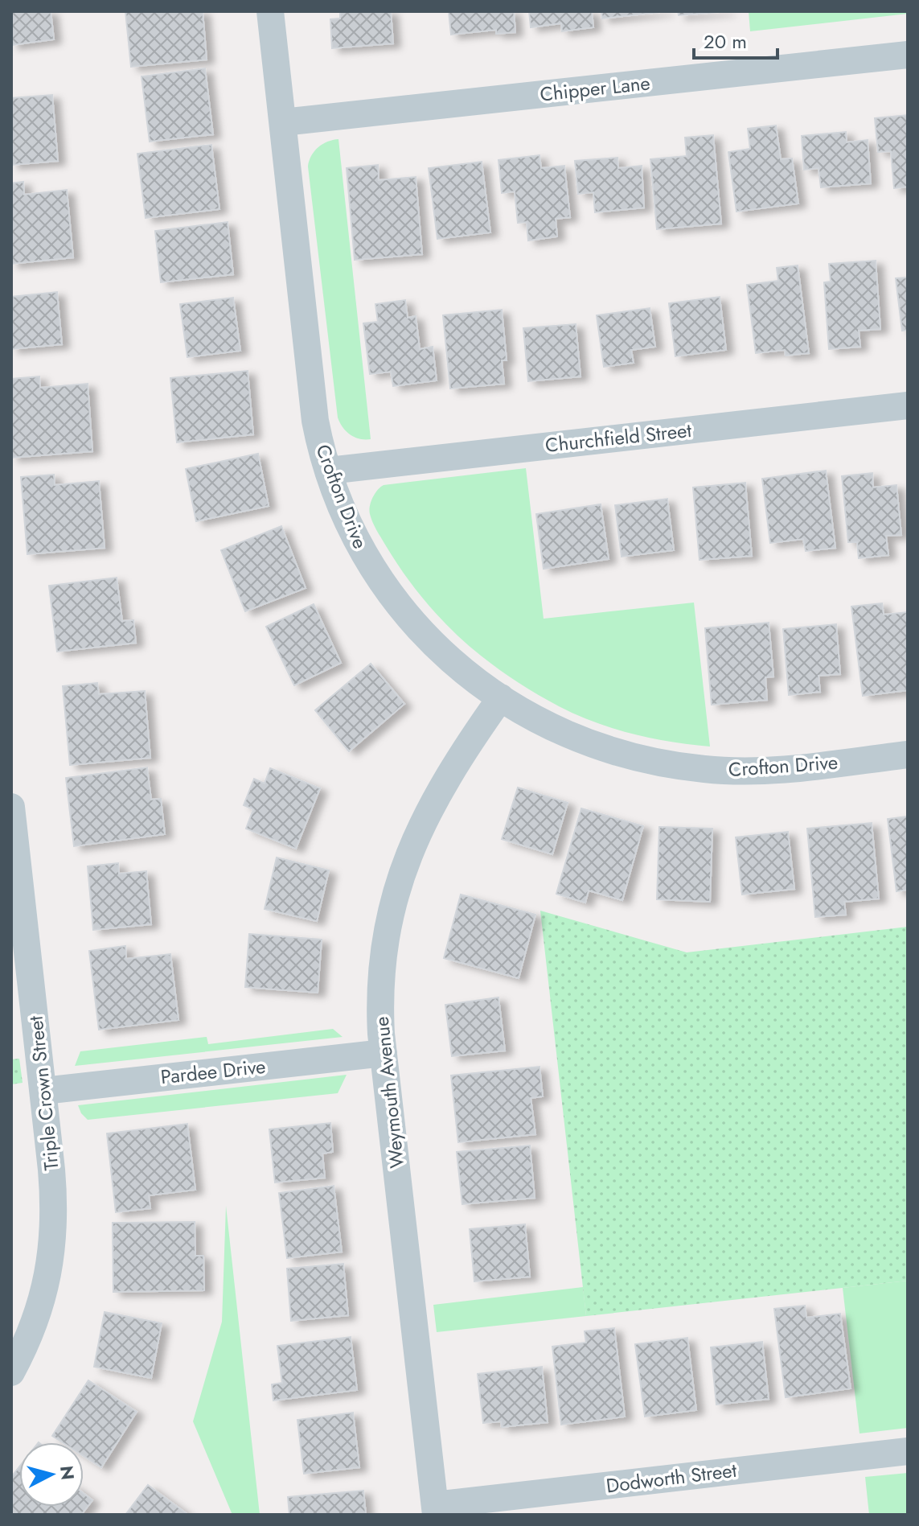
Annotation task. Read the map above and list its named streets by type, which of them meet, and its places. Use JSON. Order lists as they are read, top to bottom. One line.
{"streets":{"street":["Chipper Lane","Churchfield Street","Crofton Drive","Pardee Drive","Weymouth Avenue","Triple Crown Street","Dodworth Street"]},"crossings":[["Chipper Lane","Crofton Drive"],["Churchfield Street","Crofton Drive"],["Crofton Drive","Weymouth Avenue"],["Pardee Drive","Weymouth Avenue"],["Pardee Drive","Triple Crown Street"],["Weymouth Avenue","Dodworth Street"]],"scale_bar":"20 m","north":"right"}
